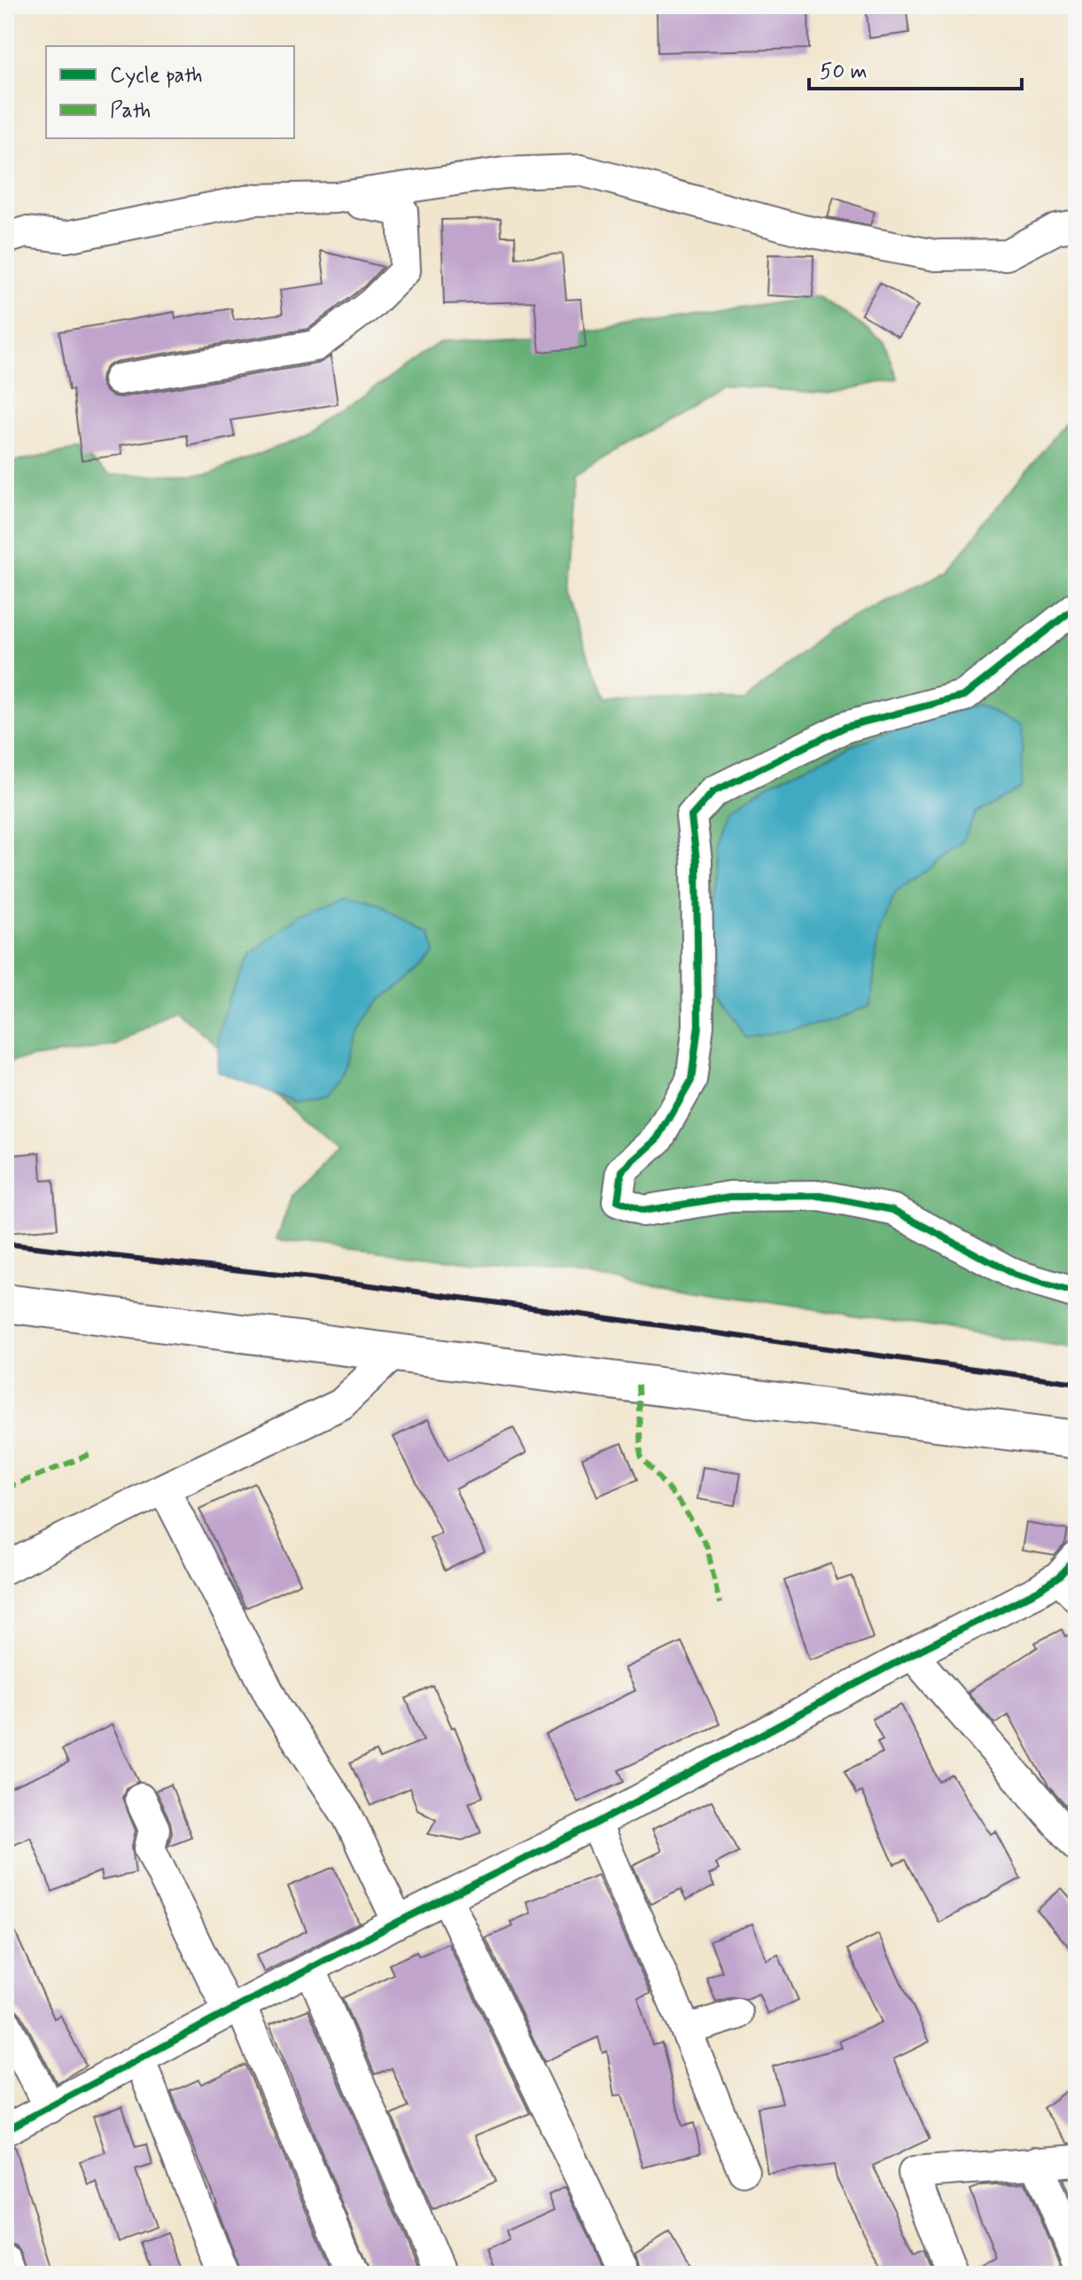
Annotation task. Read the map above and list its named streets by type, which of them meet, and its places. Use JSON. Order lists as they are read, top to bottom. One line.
{"legend":["Cycle path","Path"],"scale_bar":"50 m"}
